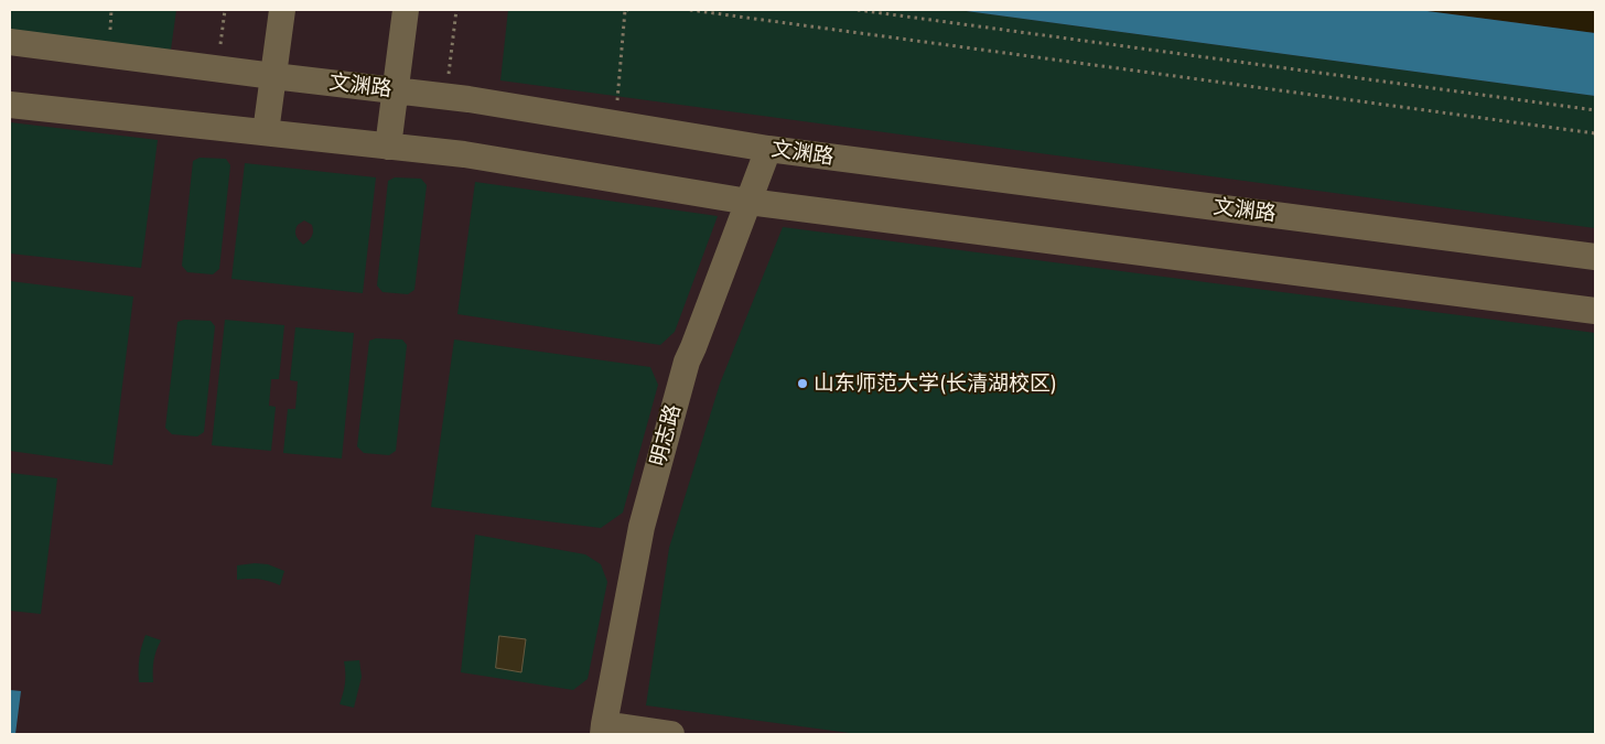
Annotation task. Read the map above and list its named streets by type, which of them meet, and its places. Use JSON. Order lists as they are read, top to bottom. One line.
{"streets":{"street":["文渊路","明志路"]},"crossings":[["文渊路","明志路"]],"places":["山东师范大学(长清湖校区)"]}
